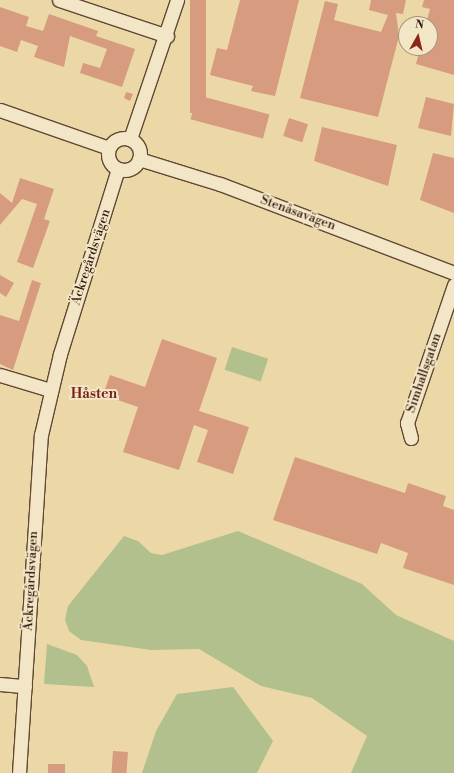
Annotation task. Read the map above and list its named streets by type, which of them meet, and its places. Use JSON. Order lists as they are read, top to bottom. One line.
{"streets":{"street":["Stenåsavägen","Äckregårdsvägen","Simhallsgatan"]},"crossings":[["Stenåsavägen","Äckregårdsvägen"]],"districts":["Håsten"],"north":"top"}
